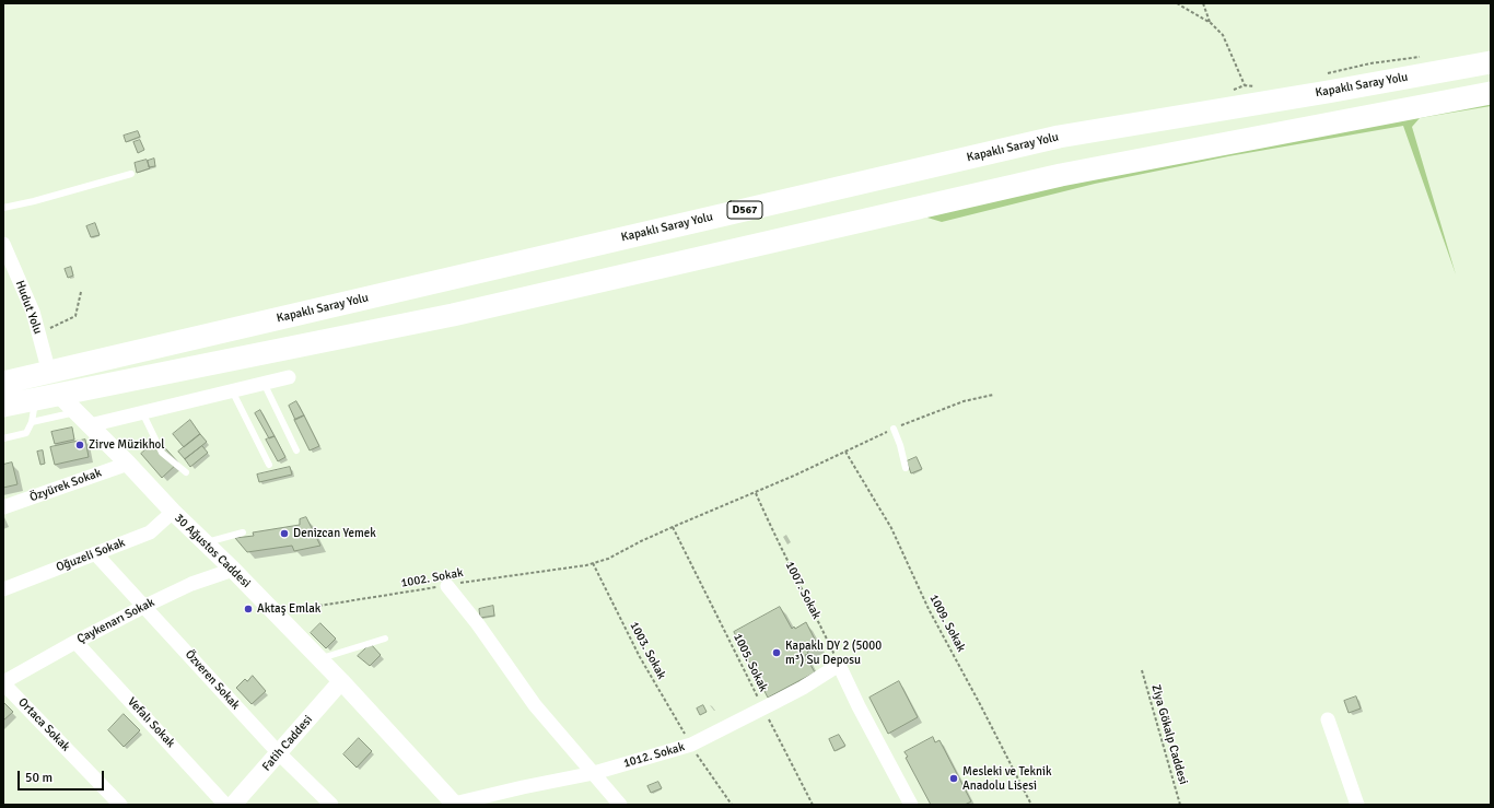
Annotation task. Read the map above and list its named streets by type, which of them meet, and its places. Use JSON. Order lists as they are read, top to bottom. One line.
{"streets":{"highway":["Kapaklı Saray Yolu","D567"],"street":["Hudut Yolu","Özyürek Sokak","30 Ağustos Caddesi","Oğuzeli Sokak","Çaykenarı Sokak","Özveren Sokak","Vefalı Sokak","Ortaca Sokak","Fatih Caddesi","1012. Sokak"],"path":["1002. Sokak","1007. Sokak","1009. Sokak","1003. Sokak","1005. Sokak","Ziya Gökalp Caddesi"]},"crossings":[["Kapaklı Saray Yolu","Hudut Yolu"],["Özyürek Sokak","30 Ağustos Caddesi"],["30 Ağustos Caddesi","Oğuzeli Sokak"],["30 Ağustos Caddesi","1002. Sokak"],["30 Ağustos Caddesi","Çaykenarı Sokak"],["30 Ağustos Caddesi","Fatih Caddesi"],["30 Ağustos Caddesi","1012. Sokak"],["Oğuzeli Sokak","Özveren Sokak"],["1002. Sokak","1007. Sokak"],["1002. Sokak","1009. Sokak"],["1002. Sokak","1003. Sokak"],["1002. Sokak","1005. Sokak"],["1007. Sokak","1012. Sokak"],["Çaykenarı Sokak","Özveren Sokak"],["Çaykenarı Sokak","Vefalı Sokak"],["Çaykenarı Sokak","Ortaca Sokak"],["1003. Sokak","1012. Sokak"],["1005. Sokak","1012. Sokak"],["Özveren Sokak","Fatih Caddesi"]],"places":["Zirve Müzikhol","Denizcan Yemek","Aktaş Emlak","Kapaklı DY 2 (5000 m³) Su Deposu","Mesleki ve Teknik Anadolu Lisesi"],"scale_bar":"50 m"}
